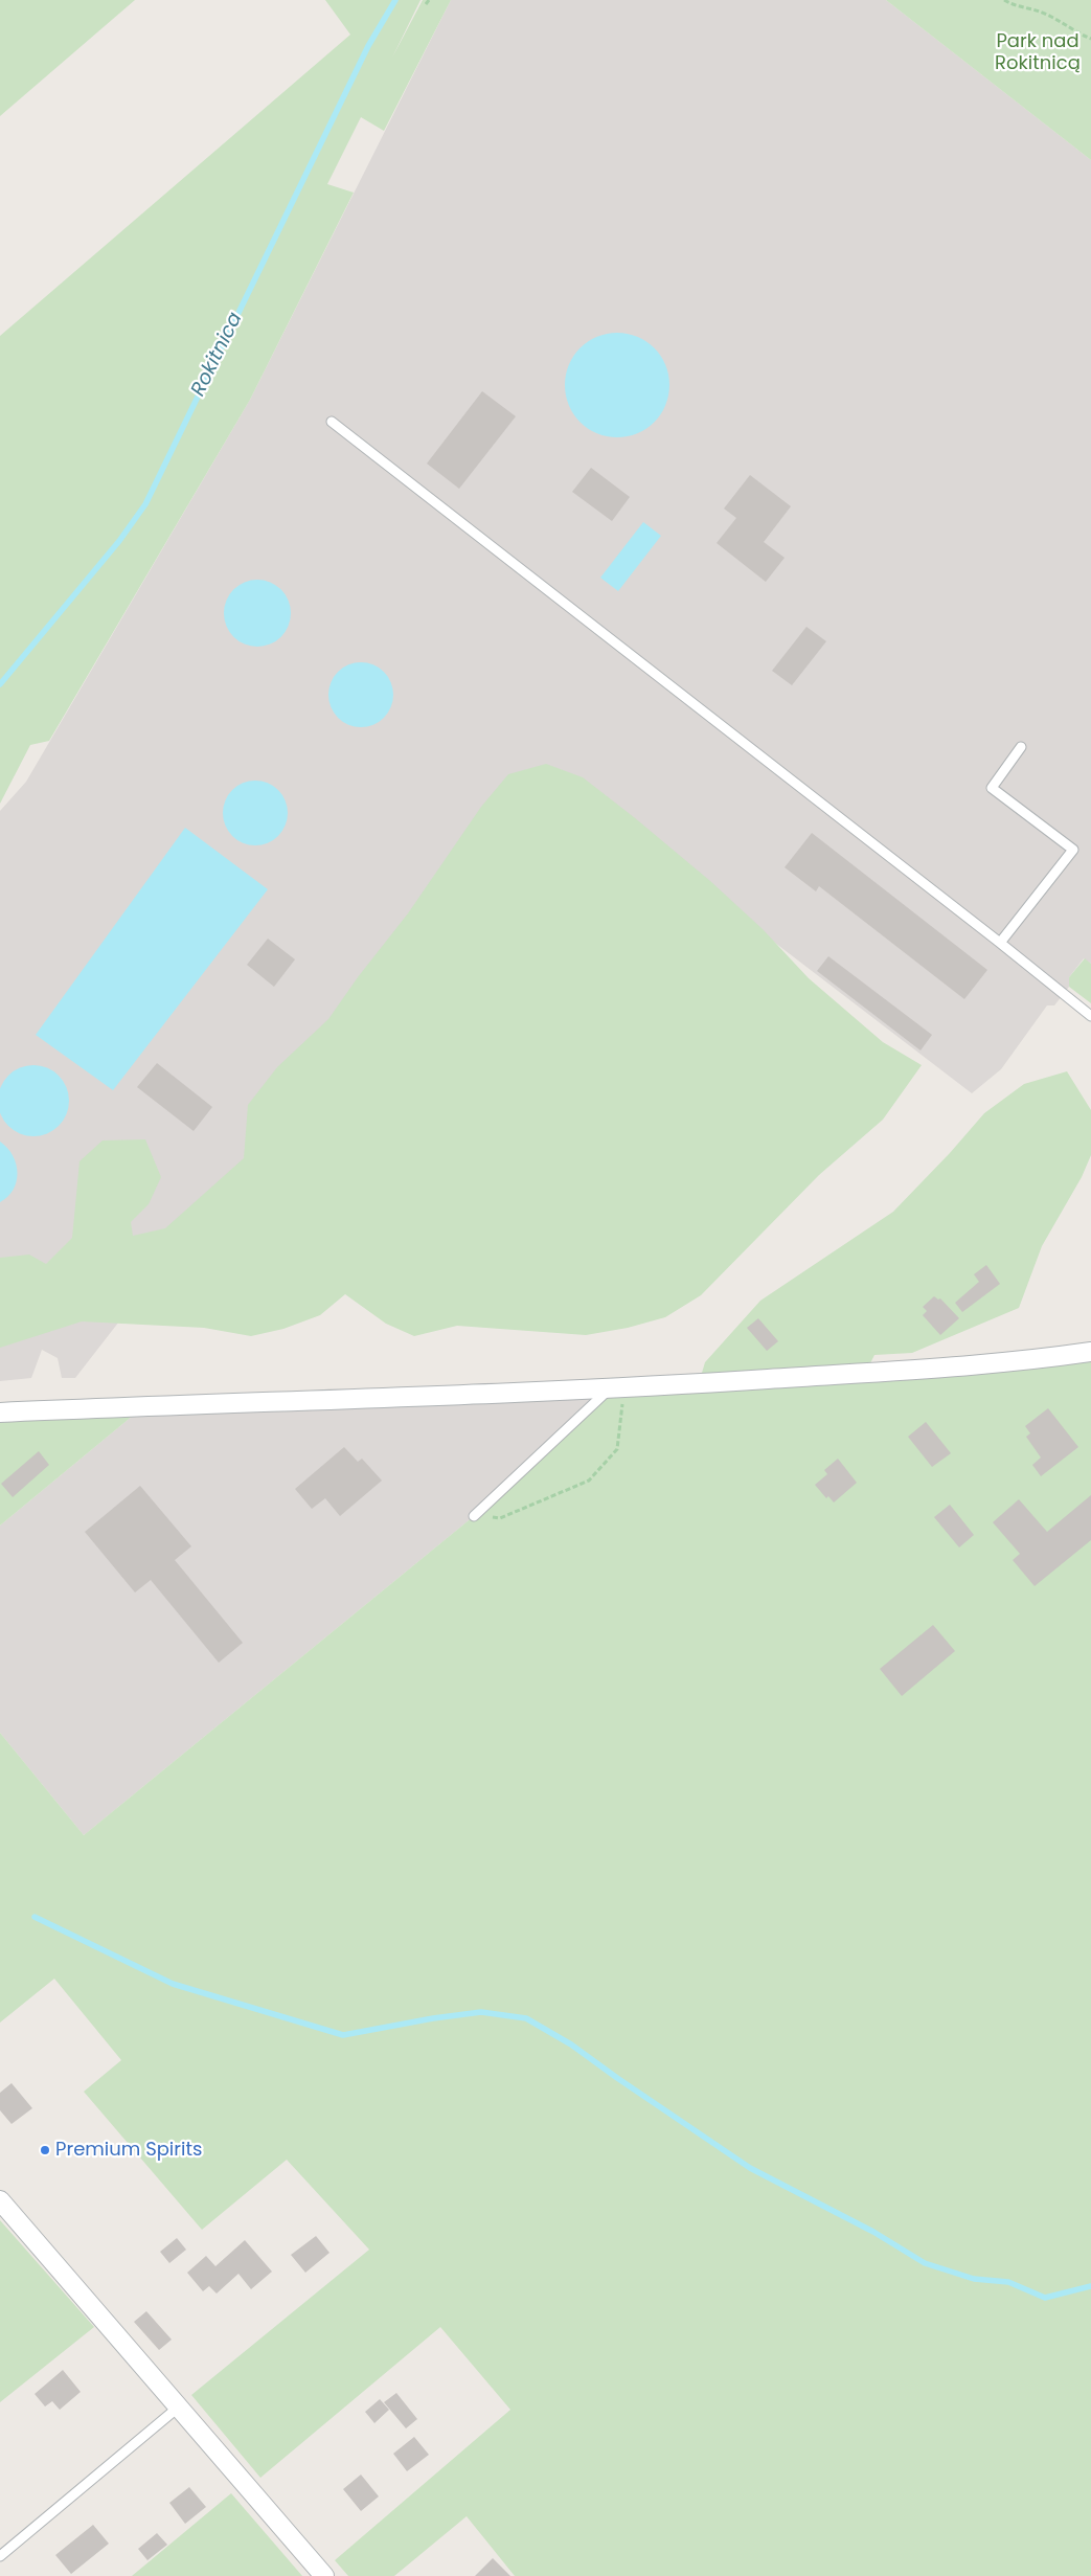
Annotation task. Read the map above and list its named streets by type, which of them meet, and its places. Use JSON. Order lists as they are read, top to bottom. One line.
{"water":["Rokitnica"],"parks":["Park nad Rokitnicą"],"places":["Premium Spirits"]}
